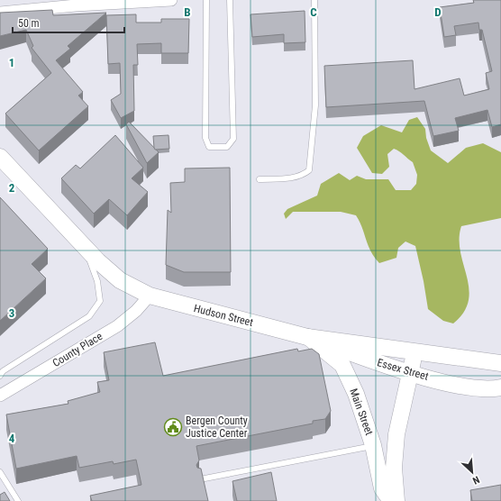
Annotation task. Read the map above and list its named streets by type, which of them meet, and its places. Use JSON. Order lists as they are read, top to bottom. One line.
{"streets":{"main road":["Hudson Street","Essex Street","Main Street"],"street":["County Place"]},"crossings":[["Hudson Street","County Place"],["Hudson Street","Essex Street"],["Hudson Street","Main Street"],["Essex Street","Main Street"]],"places":{"public building":["Bergen County Justice Center"]},"scale_bar":"50 m","north":"bottom right","grid":{"columns":["B","C","D"],"rows":["1","2","3","4"]}}
